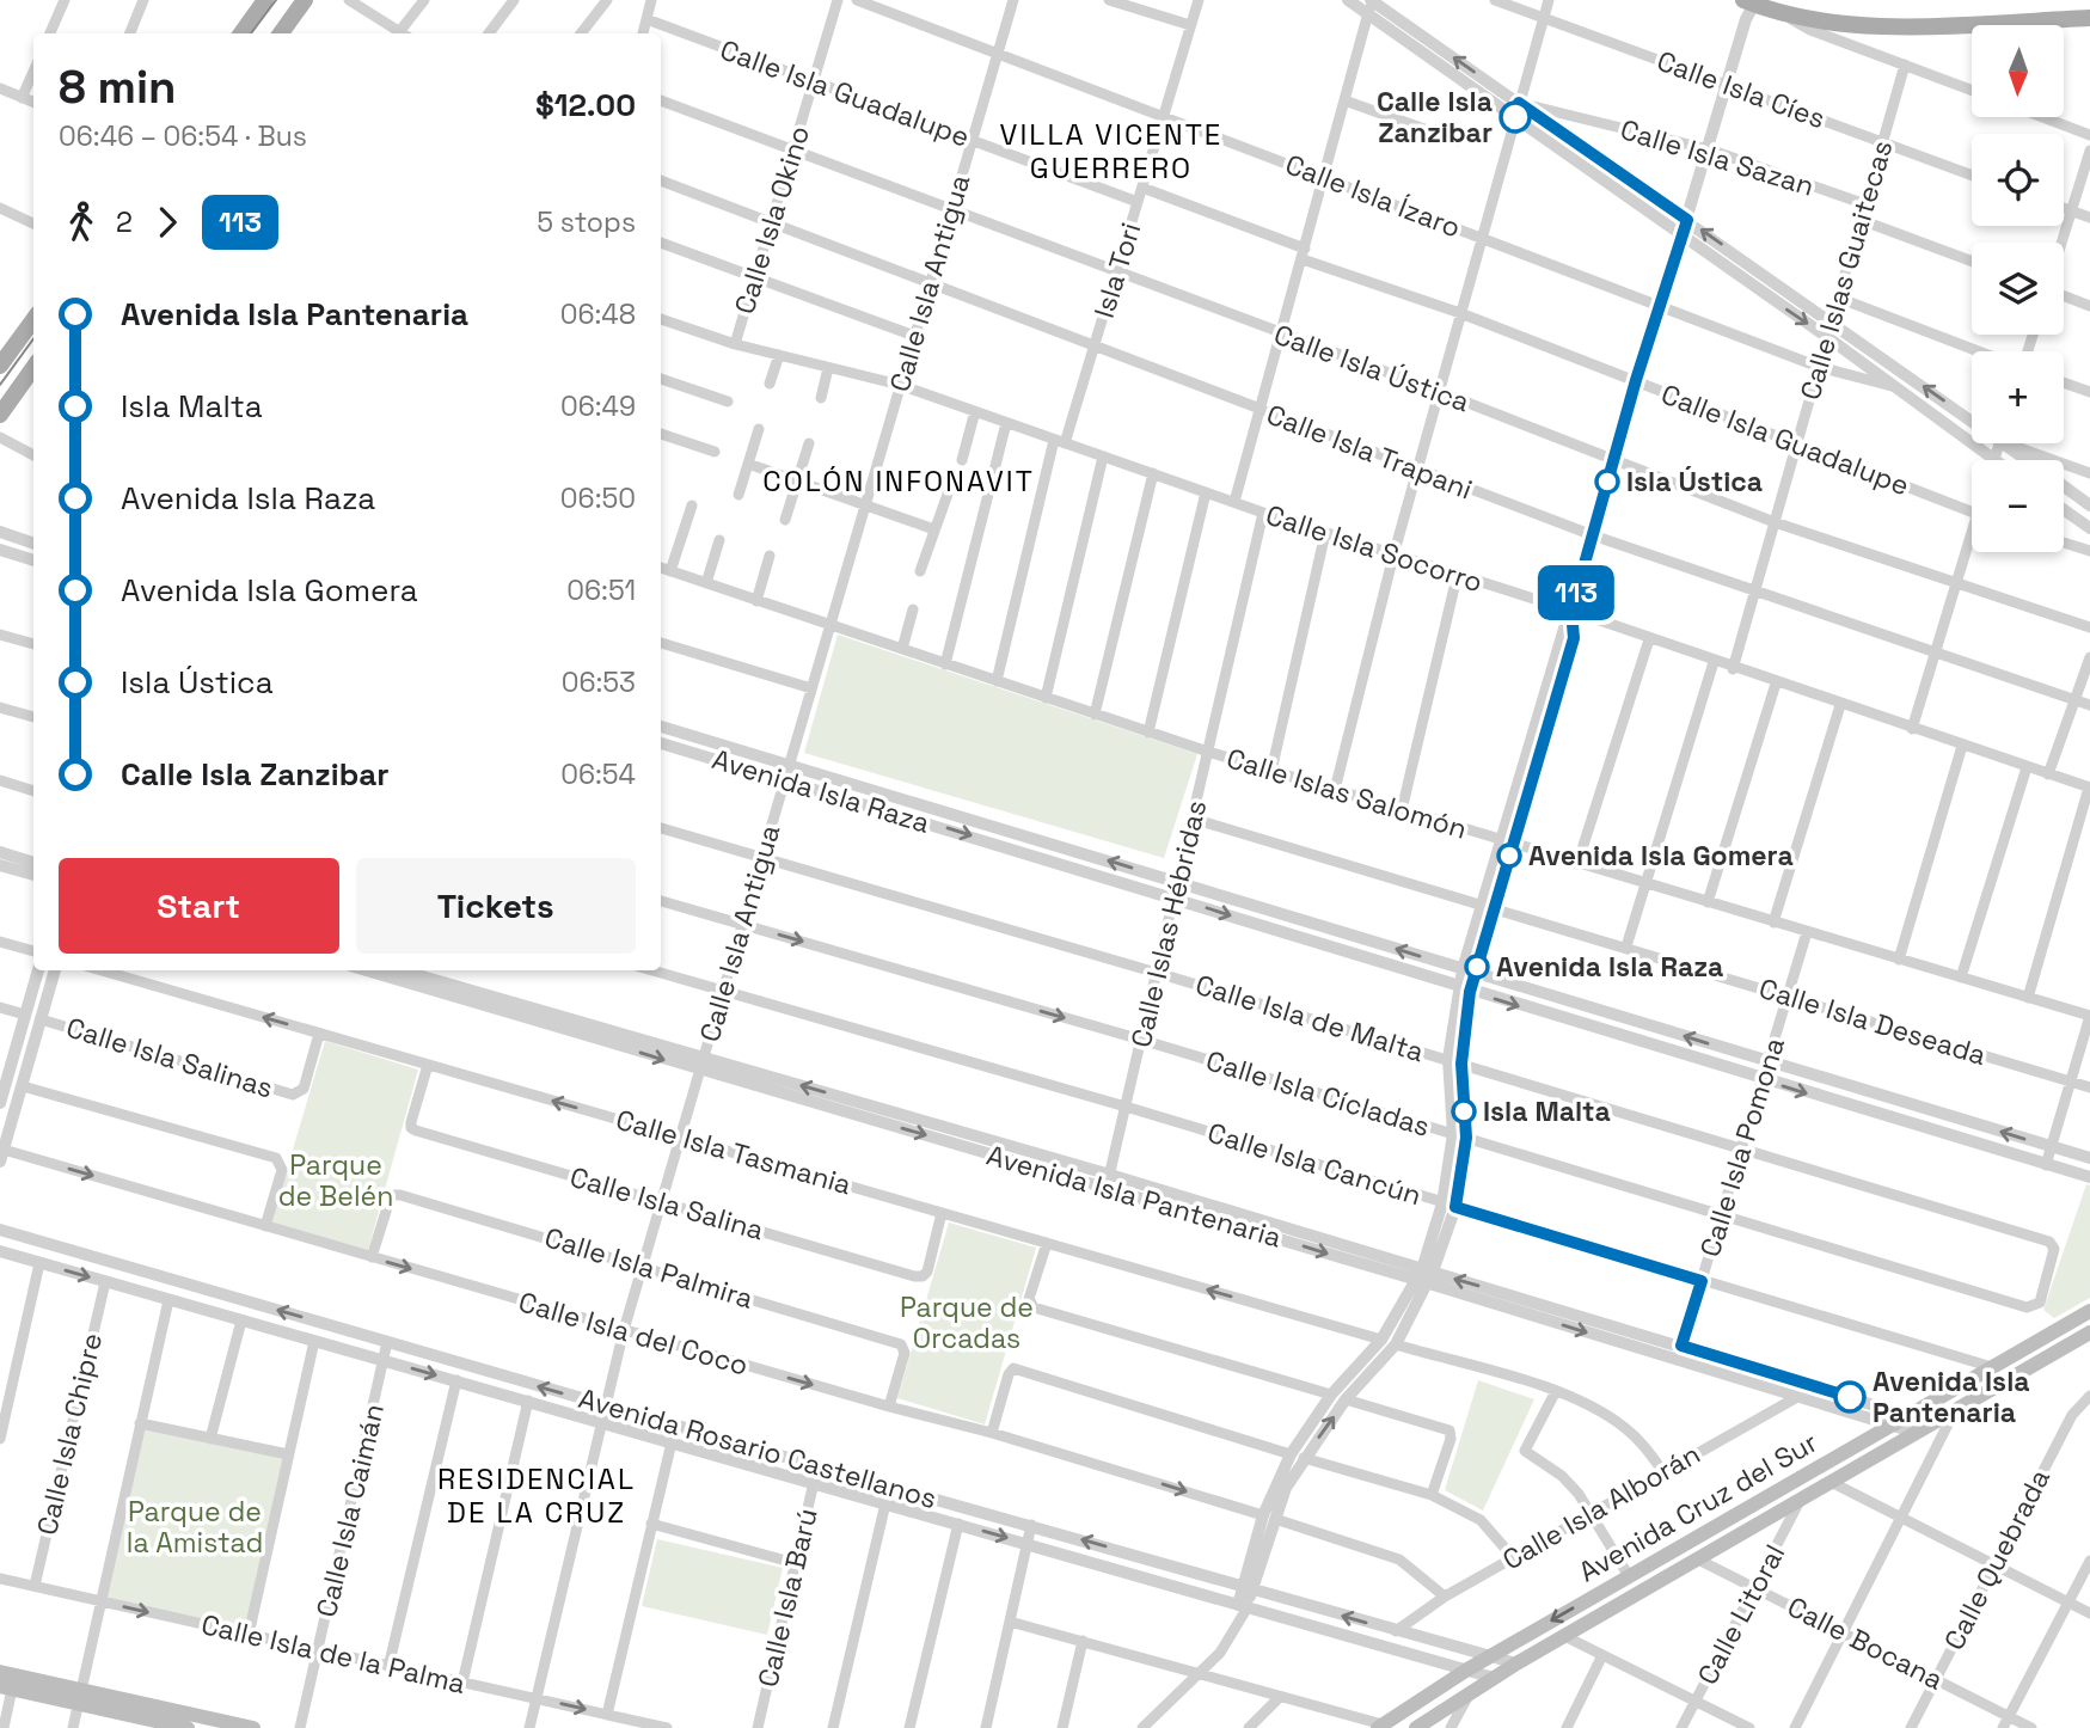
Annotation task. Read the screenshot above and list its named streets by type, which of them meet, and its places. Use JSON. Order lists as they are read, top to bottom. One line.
{"streets":{"main road":["Avenida Cruz del Sur"],"street":["Calle Isla Cíes","Calle Isla Guadalupe","Calle Isla Sazan","Calle Isla Ízaro","Calle Isla Okino","Isla Tori","Calle Islas Guaitecas","Calle Isla Antigua","Calle Isla Ústica","Calle Isla Trapani","Calle Isla Socorro","Avenida Isla Raza","Calle Islas Salomón","Calle Islas Hébridas","Calle Isla de Malta","Calle Isla Deseada","Calle Isla Salinas","Calle Isla Cícladas","Calle Isla Pomona","Calle Isla Tasmania","Calle Isla Cancún","Avenida Isla Pantenaria","Calle Isla Salina","Calle Isla Palmira","Calle Isla del Coco","Calle Isla Chipre","Avenida Rosario Castellanos","Calle Isla Alborán","Calle Isla Caimán","Calle Quebrada","Calle Isla Barú","Calle Litoral","Calle Bocana","Calle Isla de la Palma"]},"crossings":[["Calle Isla Cíes","Calle Islas Guaitecas"],["Calle Isla Guadalupe","Calle Isla Okino"],["Calle Isla Guadalupe","Isla Tori"],["Calle Isla Guadalupe","Calle Islas Guaitecas"],["Calle Isla Guadalupe","Calle Isla Antigua"],["Calle Isla Sazan","Calle Islas Guaitecas"],["Calle Isla Ízaro","Isla Tori"],["Calle Isla Ízaro","Calle Islas Guaitecas"],["Calle Isla Ízaro","Calle Isla Antigua"],["Calle Isla Okino","Calle Isla Ústica"],["Calle Isla Okino","Calle Isla Trapani"],["Calle Isla Okino","Calle Isla Socorro"],["Isla Tori","Calle Isla Ústica"],["Isla Tori","Calle Isla Trapani"],["Isla Tori","Calle Isla Socorro"],["Isla Tori","Calle Islas Salomón"],["Calle Islas Guaitecas","Calle Isla Ústica"],["Calle Islas Guaitecas","Calle Isla Trapani"],["Calle Islas Guaitecas","Calle Isla Socorro"],["Calle Isla Antigua","Calle Isla Ústica"],["Calle Isla Antigua","Calle Isla Trapani"],["Calle Isla Antigua","Calle Isla Socorro"],["Calle Isla Antigua","Avenida Isla Raza"],["Calle Isla Antigua","Calle Islas Salomón"],["Calle Isla Antigua","Calle Isla de Malta"],["Calle Isla Antigua","Calle Isla Cícladas"],["Calle Isla Antigua","Calle Isla Tasmania"],["Calle Isla Antigua","Calle Isla Cancún"],["Calle Isla Antigua","Avenida Isla Pantenaria"],["Calle Isla Antigua","Calle Isla Salina"],["Calle Isla Antigua","Calle Isla Palmira"],["Calle Isla Antigua","Calle Isla del Coco"],["Calle Isla Antigua","Avenida Rosario Castellanos"],["Calle Isla Antigua","Calle Isla de la Palma"],["Calle Isla Socorro","Calle Islas Hébridas"],["Avenida Isla Raza","Calle Islas Hébridas"],["Avenida Isla Raza","Calle Isla Pomona"],["Calle Islas Salomón","Calle Islas Hébridas"],["Calle Islas Salomón","Calle Isla Pomona"],["Calle Islas Hébridas","Calle Isla de Malta"],["Calle Islas Hébridas","Calle Isla Deseada"],["Calle Islas Hébridas","Calle Isla Cícladas"],["Calle Islas Hébridas","Calle Isla Cancún"],["Calle Islas Hébridas","Avenida Isla Pantenaria"],["Calle Isla de Malta","Calle Isla Cícladas"],["Calle Isla de Malta","Calle Isla Pomona"],["Calle Isla Deseada","Calle Isla Pomona"],["Calle Isla Salinas","Calle Isla Tasmania"],["Calle Isla Cícladas","Calle Isla Pomona"],["Calle Isla Pomona","Calle Isla Cancún"],["Calle Isla Pomona","Avenida Isla Pantenaria"],["Calle Isla Tasmania","Calle Isla Salina"],["Calle Isla Cancún","Avenida Cruz del Sur"],["Avenida Isla Pantenaria","Calle Isla Alborán"],["Avenida Isla Pantenaria","Avenida Cruz del Sur"],["Calle Isla Palmira","Calle Isla del Coco"],["Calle Isla del Coco","Calle Isla Alborán"],["Calle Isla Chipre","Avenida Rosario Castellanos"],["Calle Isla Chipre","Calle Isla de la Palma"],["Avenida Rosario Castellanos","Calle Isla Alborán"],["Avenida Rosario Castellanos","Avenida Cruz del Sur"],["Avenida Rosario Castellanos","Calle Isla Caimán"],["Avenida Rosario Castellanos","Calle Isla Barú"],["Avenida Cruz del Sur","Calle Litoral"],["Avenida Cruz del Sur","Calle Bocana"],["Calle Isla Caimán","Calle Isla de la Palma"],["Calle Quebrada","Calle Bocana"],["Calle Litoral","Calle Bocana"]],"one_way":["Calle Isla Tasmania","Calle Isla del Coco"],"districts":["VILLA VICENTE GUERRERO","COLÓN INFONAVIT","RESIDENCIAL DE LA CRUZ"],"parks":["Parque de Belén","Parque de Orcadas","Parque de la Amistad"],"places":["Calle Isla Zanzibar","Isla Ústica","Avenida Isla Gomera","Avenida Isla Raza","Isla Malta","Avenida Isla Pantenaria"],"lines":["bus line 113"],"north":"bottom","page":{"on_map":"113","map_buttons":["+","−"],"heading":["8 min","06:46 – 06:54 · Bus","$12.00"],"legs":["2","113","5 stops"],"list":[{"name":"Avenida Isla Pantenaria","value":"06:48"},{"name":"Isla Malta","value":"06:49"},{"name":"Avenida Isla Raza","value":"06:50"},{"name":"Avenida Isla Gomera","value":"06:51"},{"name":"Isla Ústica","value":"06:53"},{"name":"Calle Isla Zanzibar","value":"06:54"}],"buttons":["Start","Tickets"]}}
